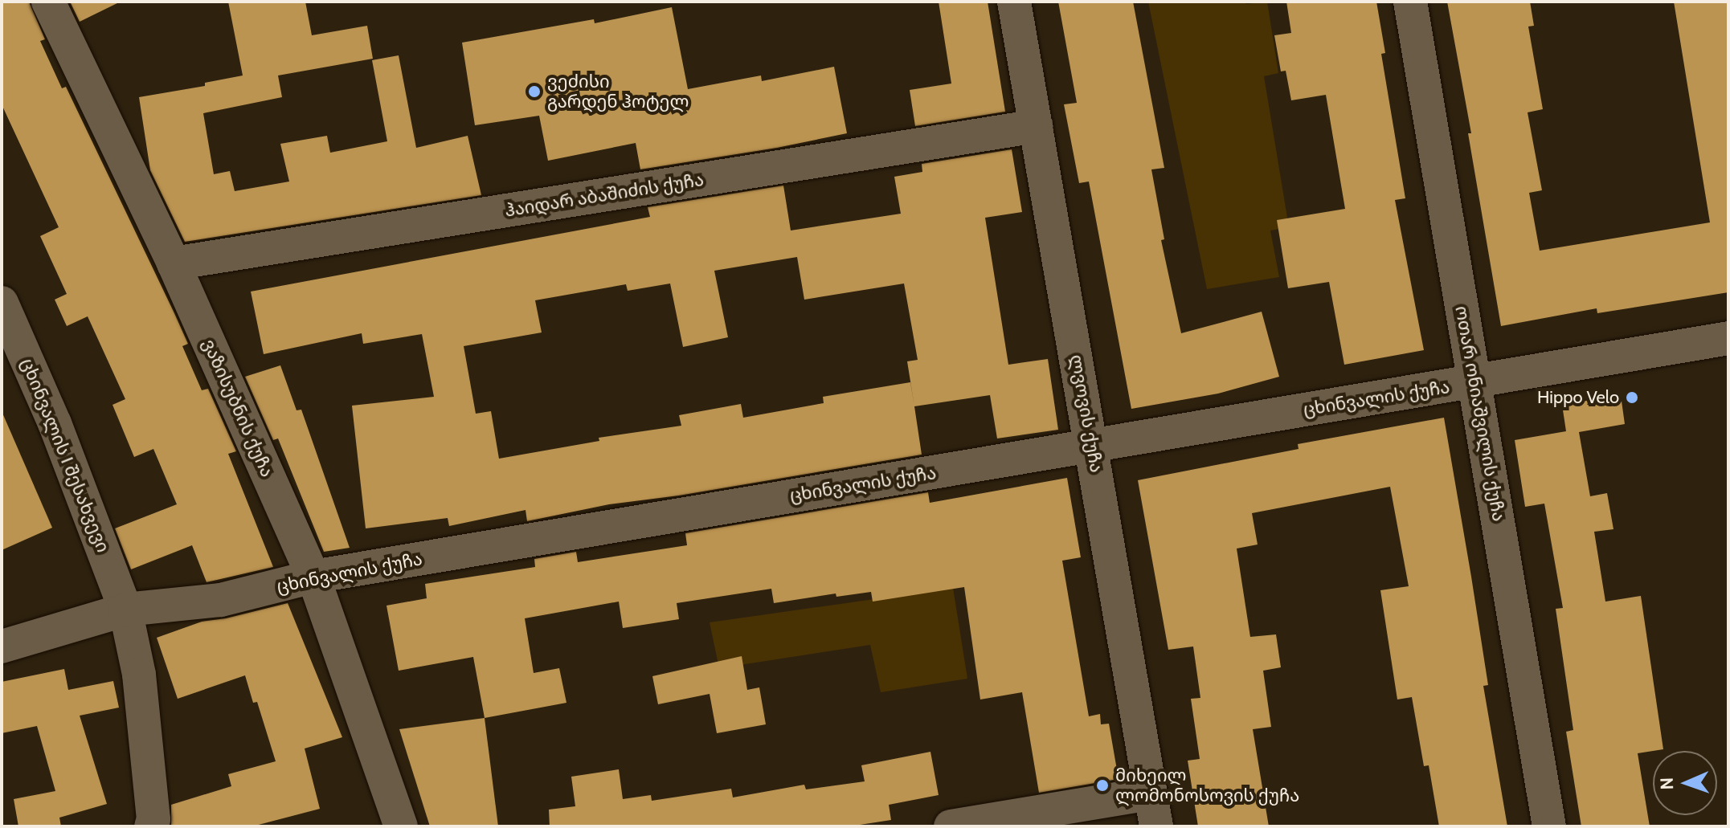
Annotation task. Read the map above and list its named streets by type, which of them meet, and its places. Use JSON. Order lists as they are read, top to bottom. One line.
{"streets":{"street":["ჰაიდარ აბაშიძის ქუჩა","ცხინვალის ქუჩა","ვაზისუბნის ქუჩა","ლვოვის ქუჩა","ოთარ ონიაშვილის ქუჩა","ცხინვალის I შესახვევი"]},"crossings":[["ჰაიდარ აბაშიძის ქუჩა","ვაზისუბნის ქუჩა"],["ჰაიდარ აბაშიძის ქუჩა","ლვოვის ქუჩა"],["ცხინვალის ქუჩა","ვაზისუბნის ქუჩა"],["ცხინვალის ქუჩა","ლვოვის ქუჩა"],["ცხინვალის ქუჩა","ოთარ ონიაშვილის ქუჩა"],["ცხინვალის ქუჩა","ცხინვალის I შესახვევი"]],"places":["ვეძისი გარდენ ჰოტელ","Hippo Velo","მიხეილ ლომონოსოვის ქუჩა"],"north":"left"}
